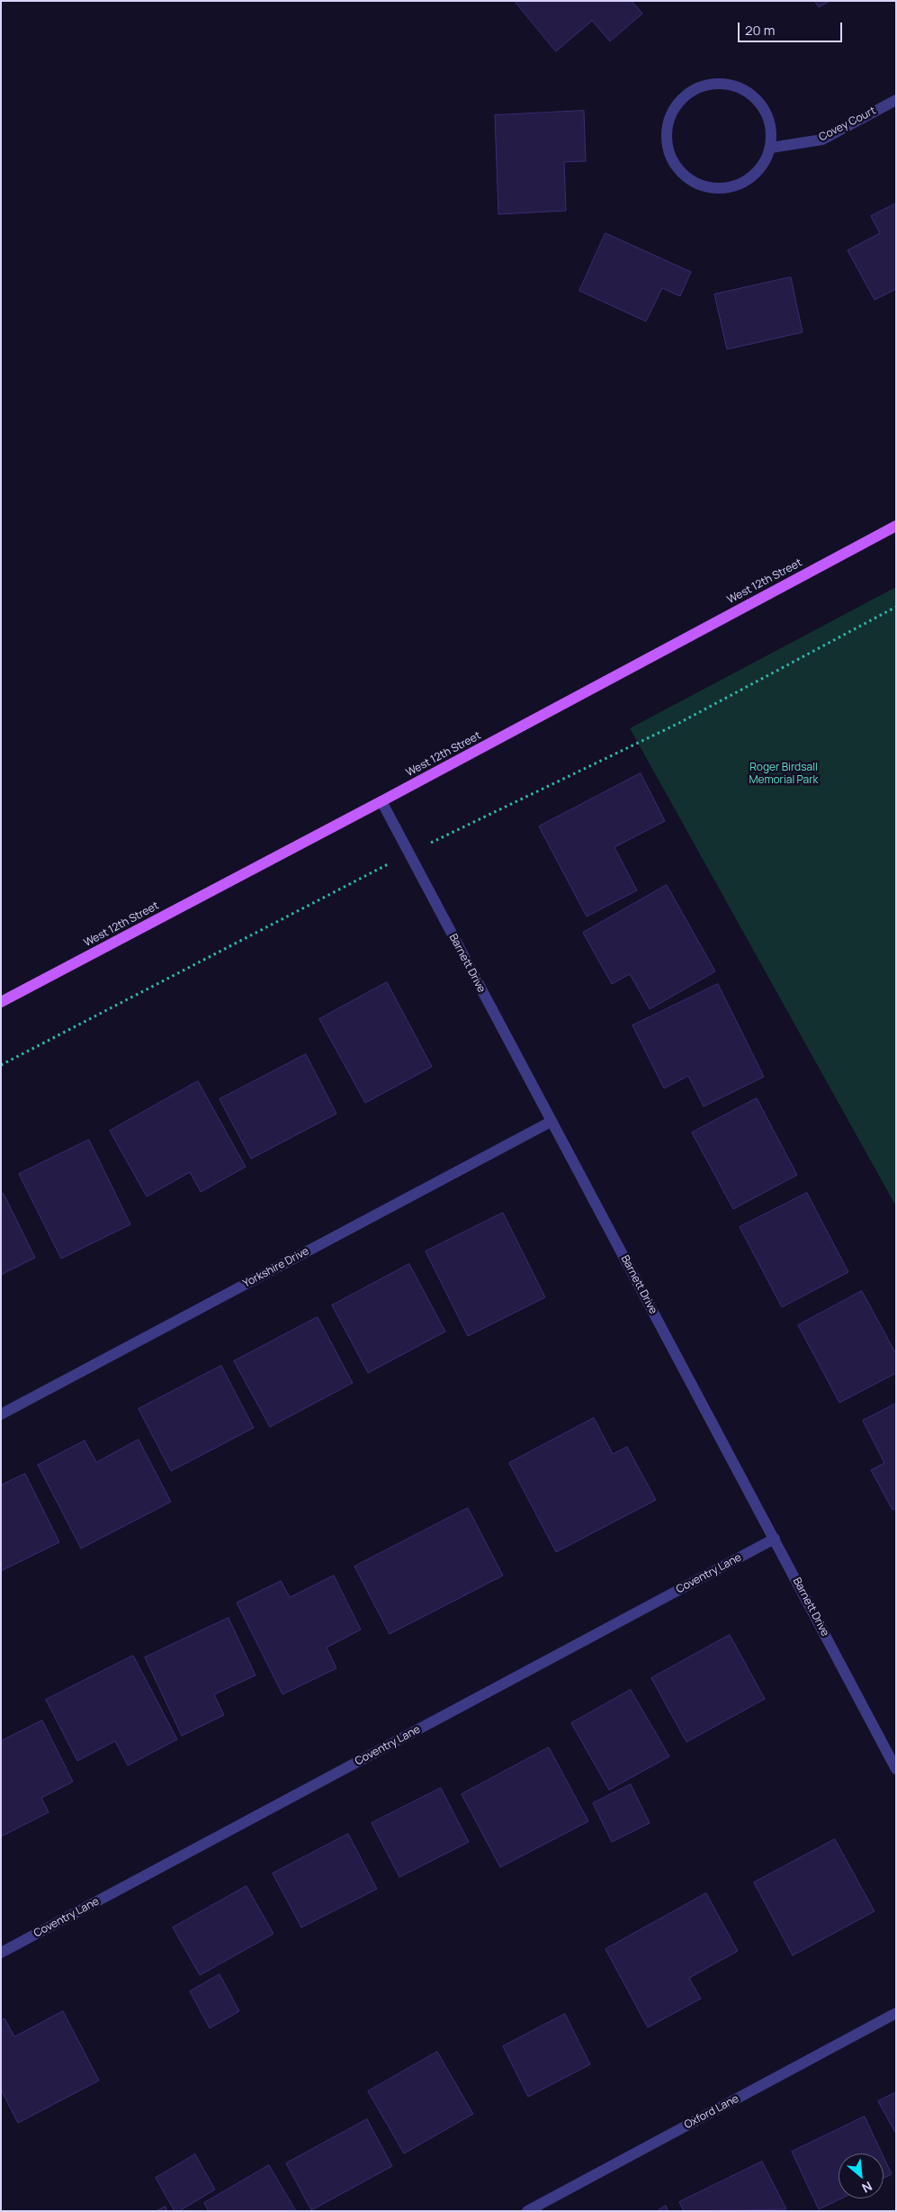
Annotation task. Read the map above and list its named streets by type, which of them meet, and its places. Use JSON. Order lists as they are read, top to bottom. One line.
{"streets":{"main road":["West 12th Street"],"street":["Covey Court","Barnett Drive","Yorkshire Drive","Coventry Lane","Oxford Lane"]},"crossings":[["West 12th Street","Barnett Drive"],["Barnett Drive","Yorkshire Drive"],["Barnett Drive","Coventry Lane"]],"parks":["Roger Birdsall Memorial Park"],"scale_bar":"20 m","north":"bottom right"}
